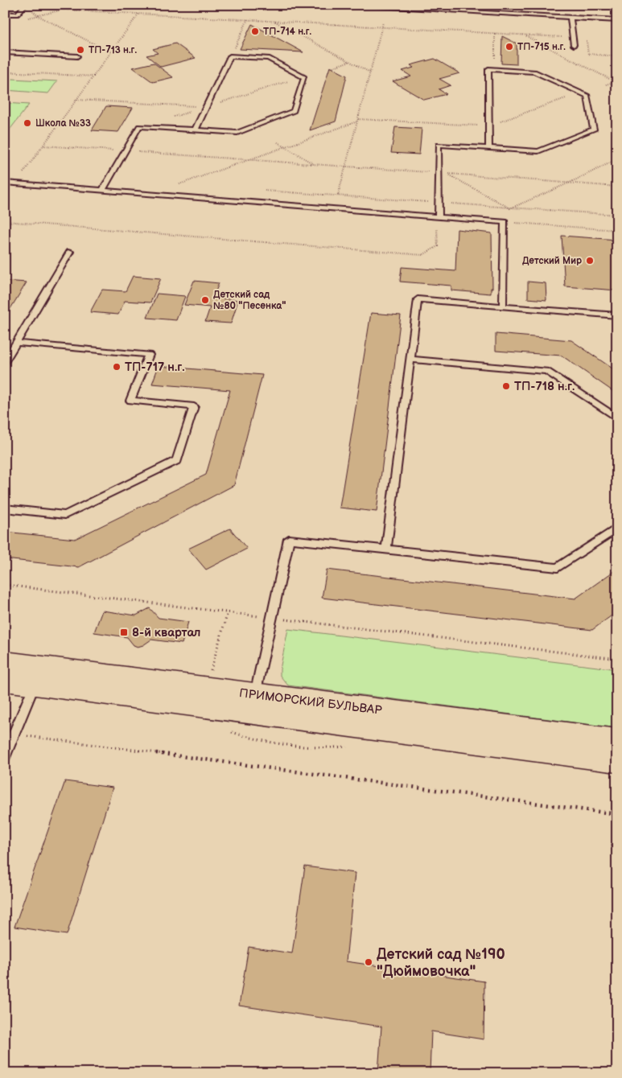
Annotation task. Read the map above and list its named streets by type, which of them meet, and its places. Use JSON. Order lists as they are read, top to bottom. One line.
{"streets":{"main road":["ПРИМОРСКИЙ БУЛЬВАР"]},"places":{"other":["ТП-714 н.г.","ТП-715 н.г.","ТП-713 н.г.","Школа №33","Детский Мир","Детский сад №80 \"Песенка\"","ТП-717 н.г.","ТП-718 н.г.","Детский сад №190 \"Дюймовочка\""],"transit":["8-й квартал"]}}
